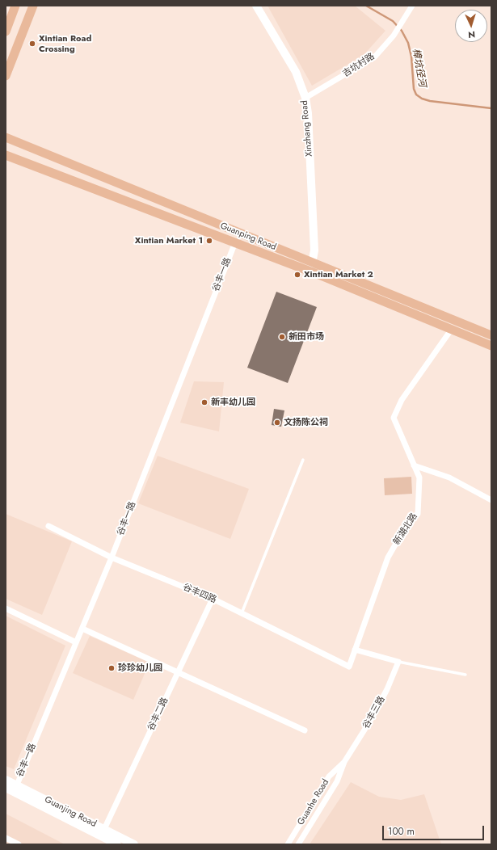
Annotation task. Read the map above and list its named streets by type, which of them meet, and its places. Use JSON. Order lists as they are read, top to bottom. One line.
{"streets":{"main road":["Guanping Road"],"street":["吉坑村路","Xinzhang Road","谷丰一路","新湖北路","谷丰四路","谷丰三路","谷丰二路","Guanhe Road","Guanjing Road"]},"crossings":[["吉坑村路","Xinzhang Road"],["Xinzhang Road","Guanping Road"],["Guanping Road","谷丰一路"],["Guanping Road","新湖北路"],["谷丰一路","谷丰四路"],["谷丰一路","Guanjing Road"],["新湖北路","谷丰四路"],["谷丰四路","谷丰二路"],["谷丰三路","Guanhe Road"],["谷丰二路","Guanjing Road"]],"water":["樟坑径河"],"places":["Xintian Road Crossing","Xintian Market 1","Xintian Market 2","新田市场","新丰幼儿园","文扬陈公祠","珍珍幼儿园"],"scale_bar":"100 m","north":"bottom"}
